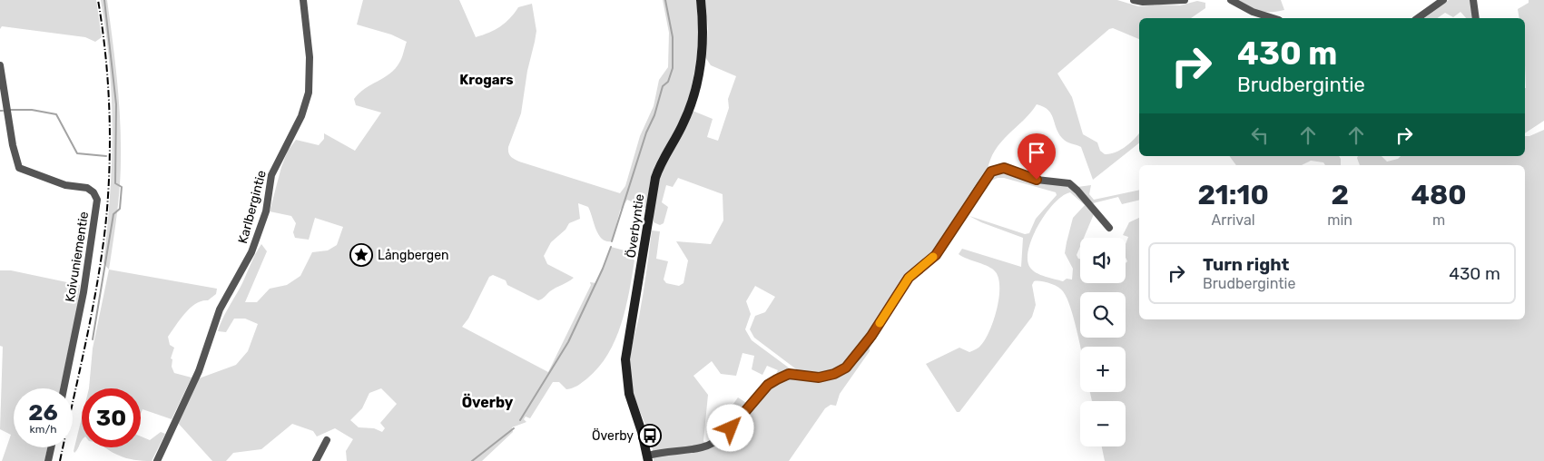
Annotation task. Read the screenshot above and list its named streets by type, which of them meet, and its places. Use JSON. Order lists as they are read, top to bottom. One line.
{"streets":{"street":["Karlbergintie","Överbyntie","Koivuniementie"]},"districts":["Krogars","Överby"],"places":{"place":["Långbergen"],"bus stop":["Överby"]},"page":{"turn":["430 m","Brudbergintie"],"eta":["21:10","Arrival","2","min","480","m"],"map_buttons":["+","−"],"list":[{"name":"Turn right","note":"Brudbergintie","value":"430 m"}],"speed":"26 km/h","limit":"30"}}
